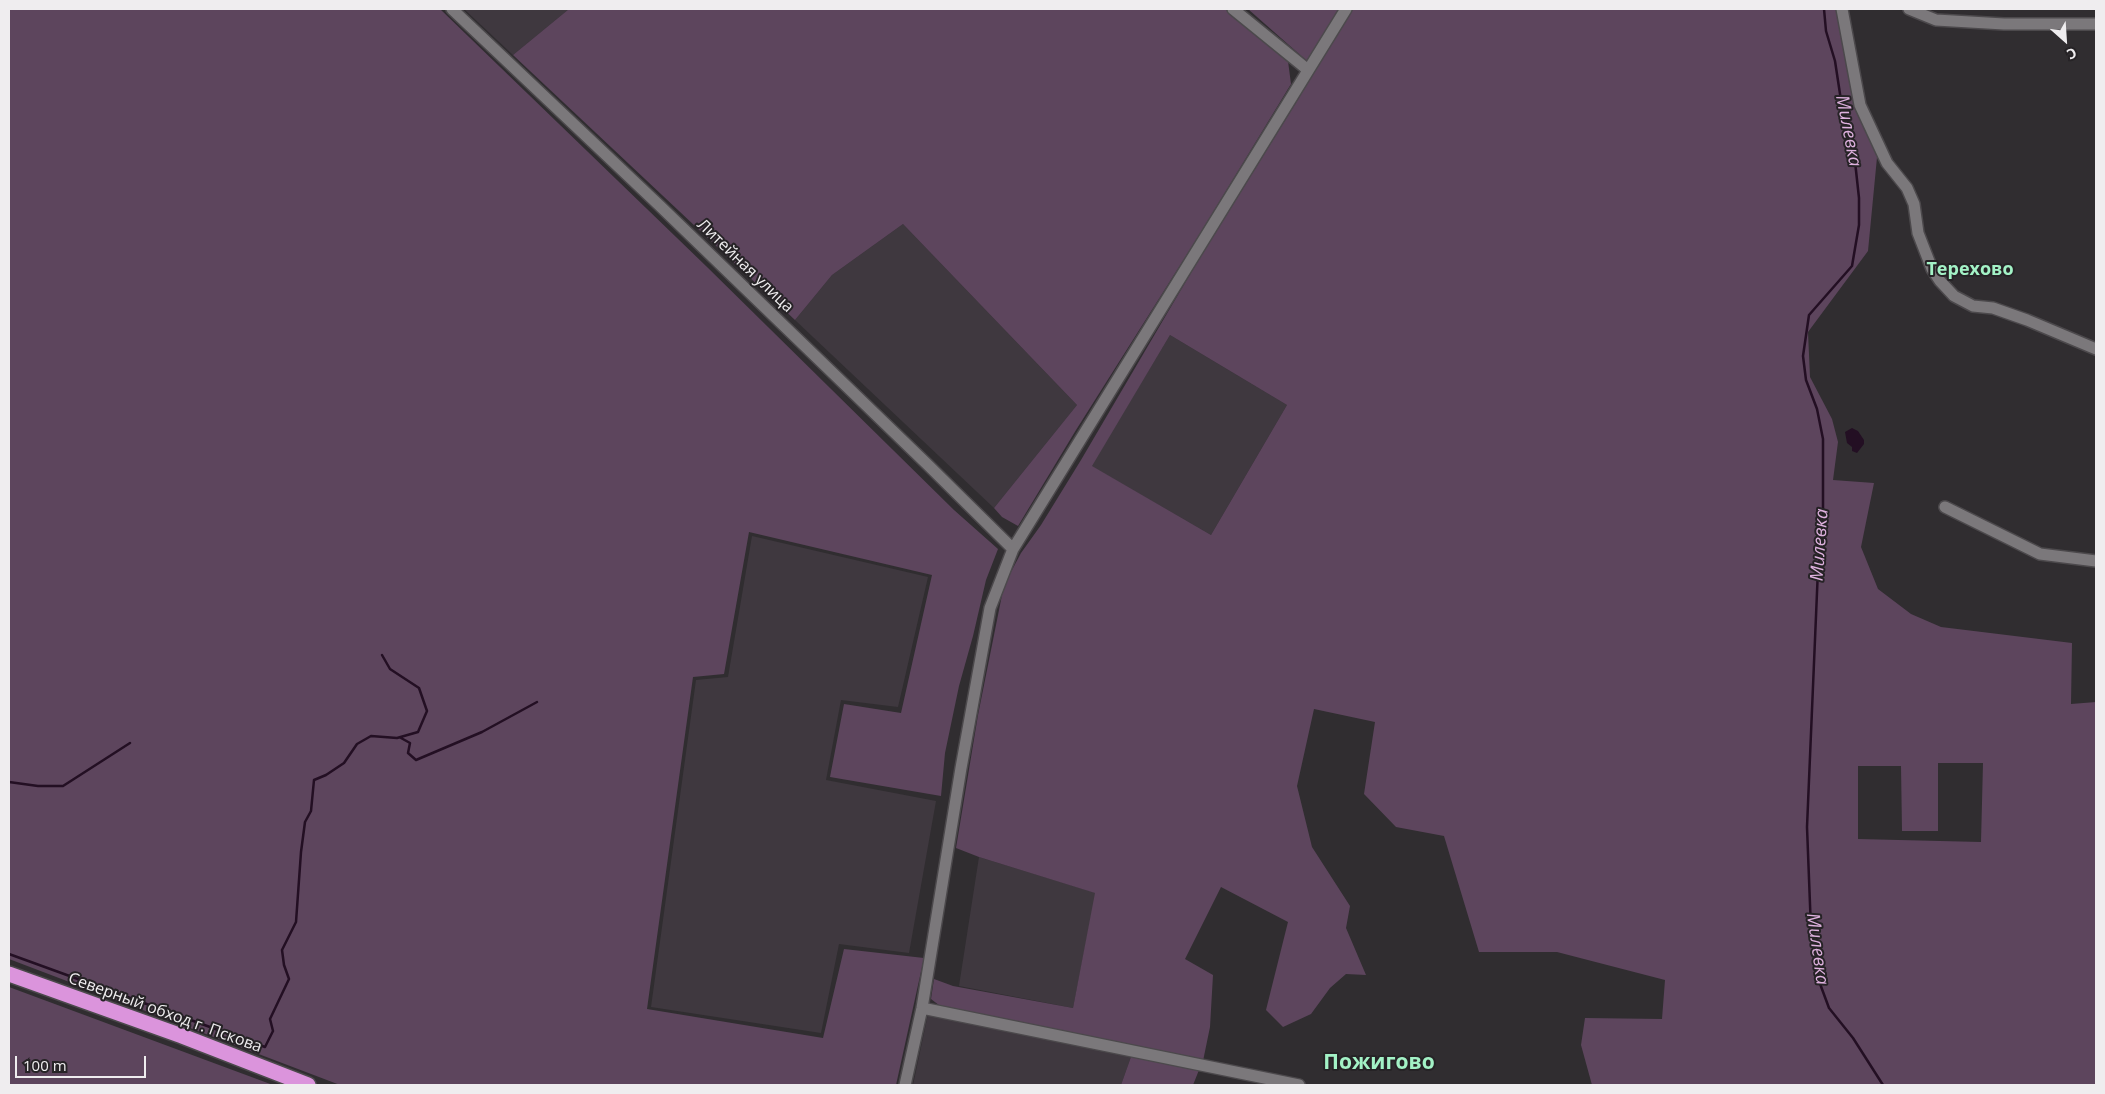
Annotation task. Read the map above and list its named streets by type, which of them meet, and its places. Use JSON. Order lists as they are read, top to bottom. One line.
{"streets":{"highway":["Северный обход г. Пскова"],"street":["Литейная улица"]},"districts":["Терехово","Пожигово"],"water":["Милевка"],"scale_bar":"100 m","north":"bottom right"}
